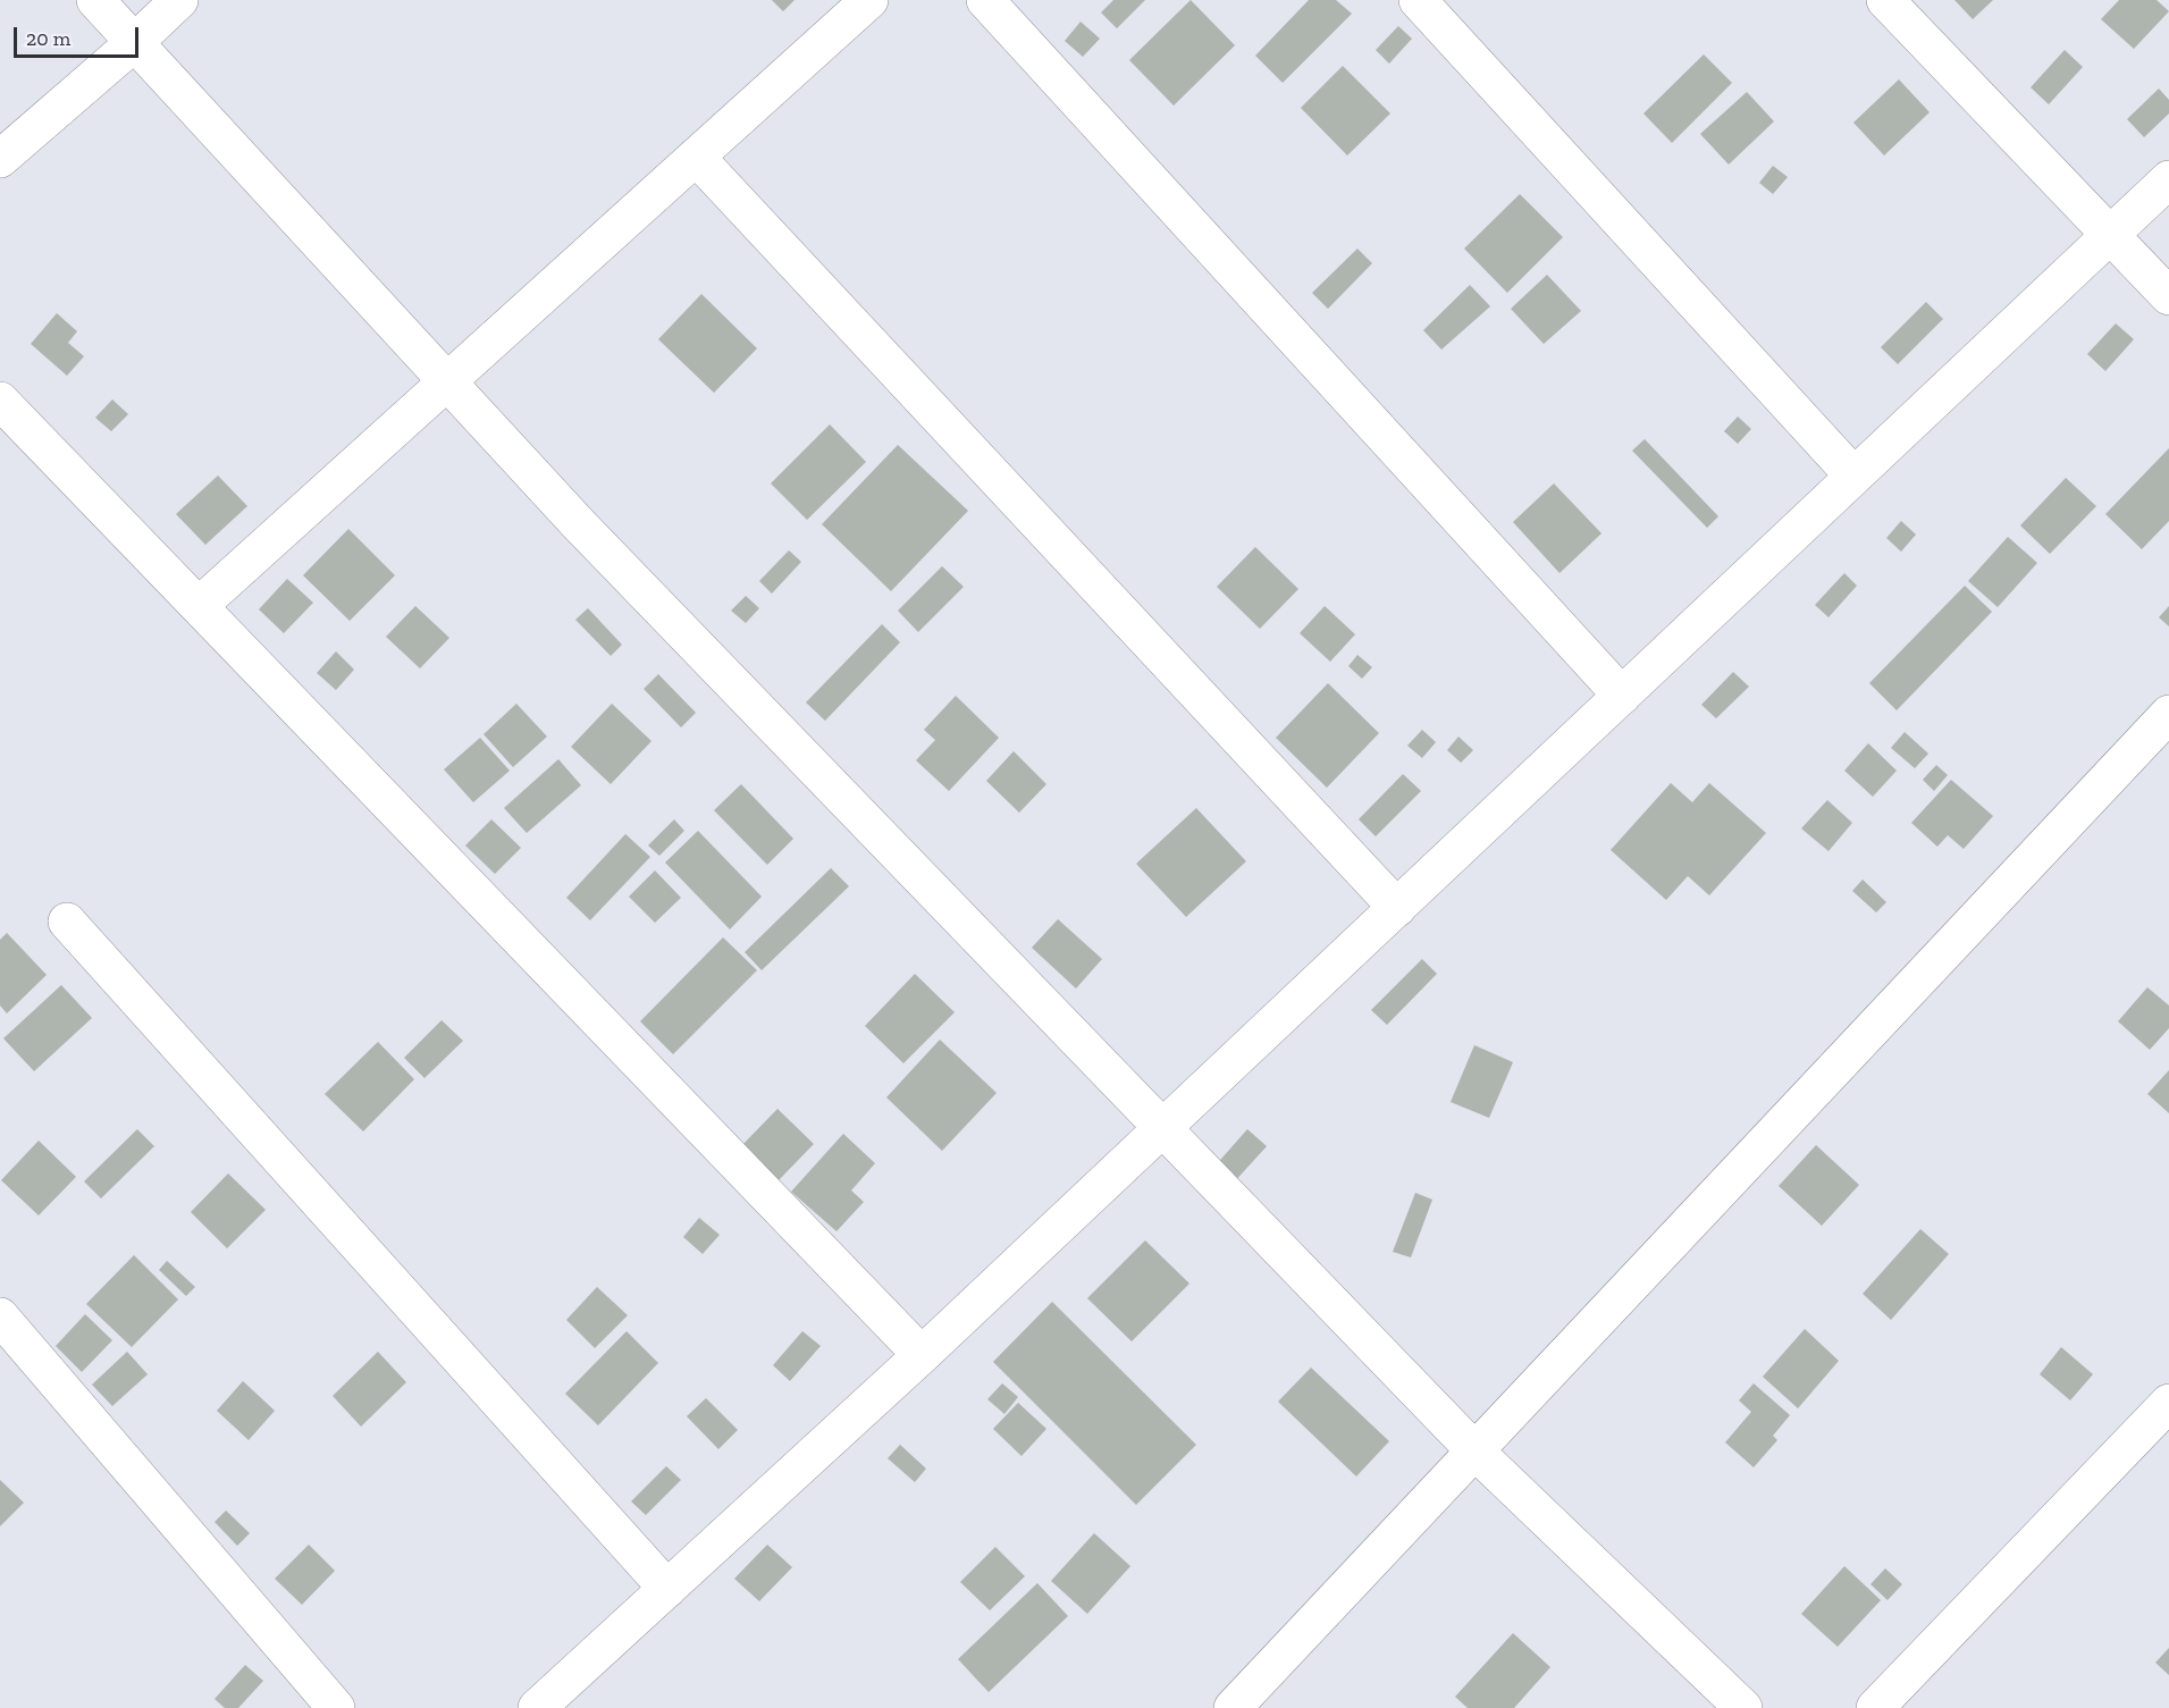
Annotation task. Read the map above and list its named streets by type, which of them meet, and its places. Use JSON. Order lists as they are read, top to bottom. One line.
{"scale_bar":"20 m"}
